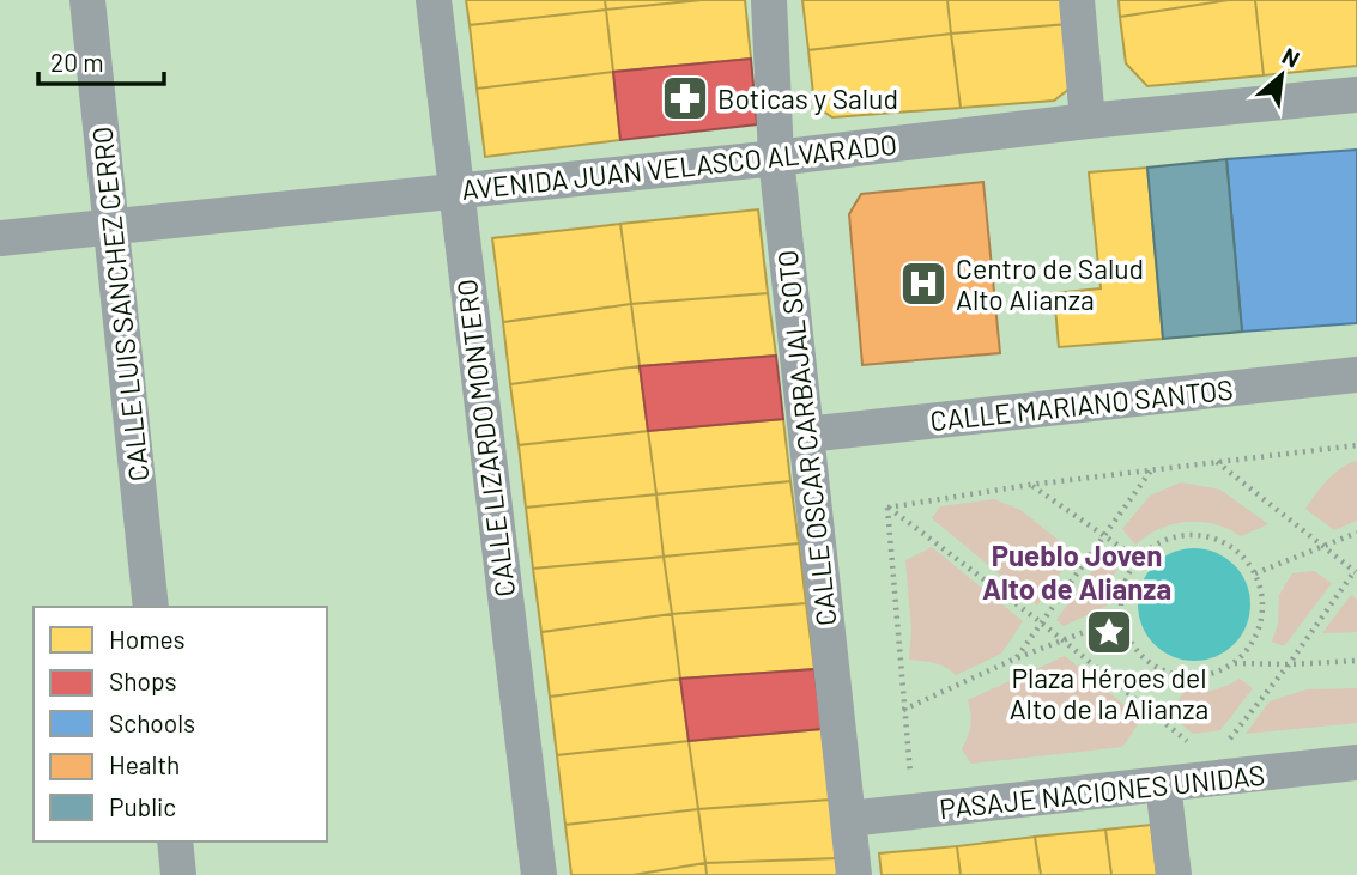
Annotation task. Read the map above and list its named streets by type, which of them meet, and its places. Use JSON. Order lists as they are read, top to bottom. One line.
{"streets":{"street":["AVENIDA JUAN VELASCO ALVARADO","CALLE LUIS SANCHEZ CERRO","CALLE MARIANO SANTOS","CALLE LIZARDO MONTERO","CALLE OSCAR CARBAJAL SOTO","PASAJE NACIONES UNIDAS"]},"crossings":[["AVENIDA JUAN VELASCO ALVARADO","CALLE LUIS SANCHEZ CERRO"],["AVENIDA JUAN VELASCO ALVARADO","CALLE LIZARDO MONTERO"],["AVENIDA JUAN VELASCO ALVARADO","CALLE OSCAR CARBAJAL SOTO"],["CALLE MARIANO SANTOS","CALLE OSCAR CARBAJAL SOTO"],["CALLE OSCAR CARBAJAL SOTO","PASAJE NACIONES UNIDAS"]],"districts":["Pueblo Joven Alto de Alianza"],"places":{"pharmacy":["Boticas y Salud"],"hospital":["Centro de Salud Alto Alianza"],"place":["Plaza Héroes del Alto de la Alianza"]},"legend":["Homes","Shops","Schools","Health","Public"],"scale_bar":"20 m","north":"top right"}
